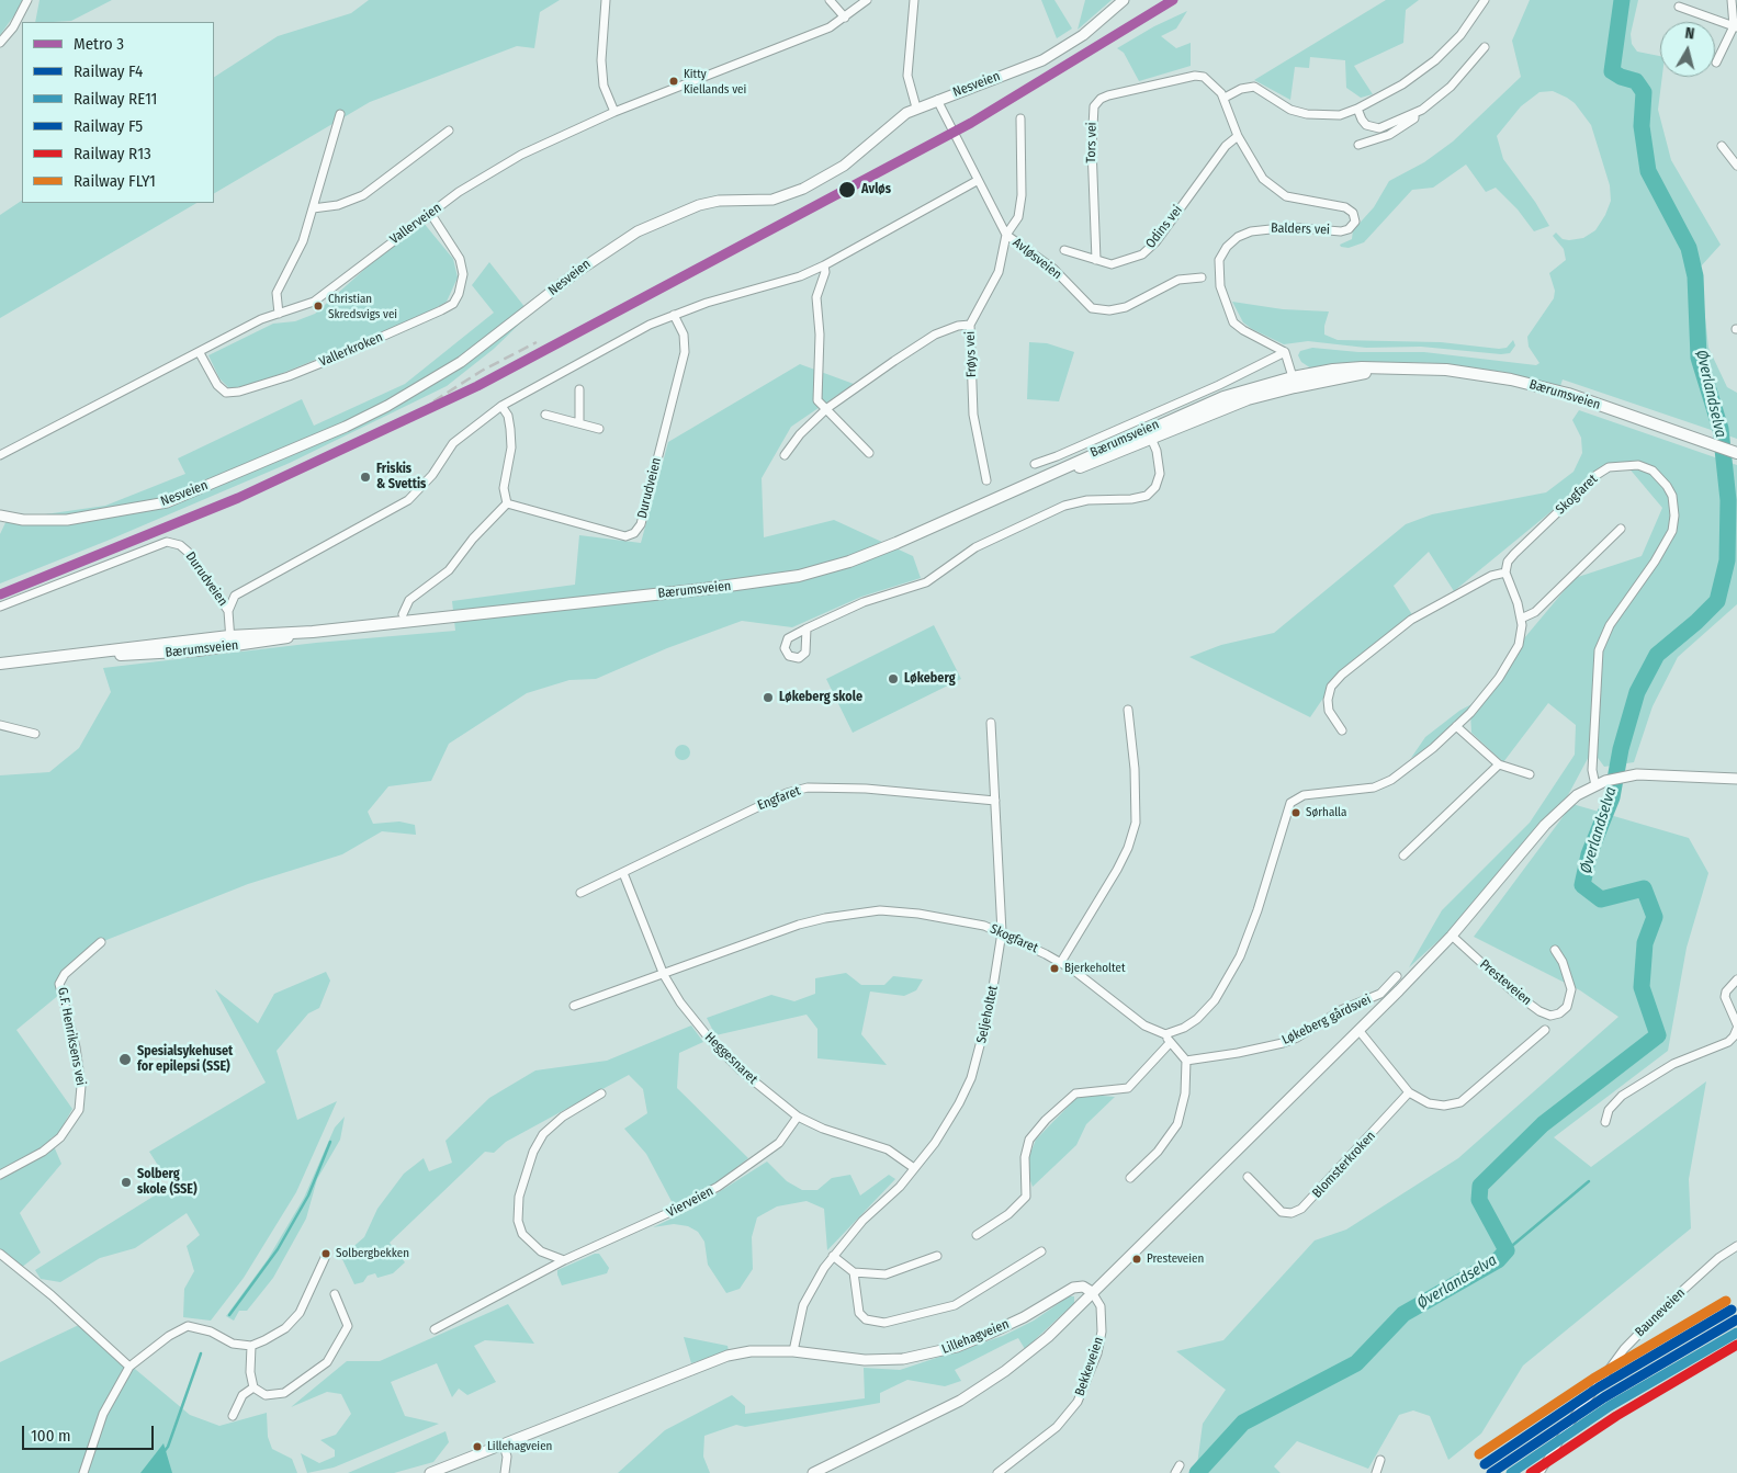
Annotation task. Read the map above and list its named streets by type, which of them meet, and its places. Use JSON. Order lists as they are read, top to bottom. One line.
{"streets":{"main road":["Bærumsveien"],"street":["Nesveien","Tors vei","Vallerveien","Odins vei","Balders vei","Avløsveien","Vallerkroken","Frøys vei","Durudveien","Skogfaret","Engfaret","Presteveien","Seljeholtet","Løkeberg gårdsvei","G.F. Henriksens vei","Heggesnaret","Blomsterkroken","Vierveien","Bauneveien","Lillehagveien","Bekkeveien"]},"crossings":[["Nesveien","Avløsveien"],["Tors vei","Odins vei"],["Tors vei","Balders vei"],["Vallerveien","Vallerkroken"],["Odins vei","Balders vei"],["Balders vei","Bærumsveien"],["Avløsveien","Frøys vei"],["Avløsveien","Durudveien"],["Bærumsveien","Durudveien"],["Skogfaret","Seljeholtet"],["Skogfaret","Heggesnaret"],["Engfaret","Seljeholtet"],["Engfaret","Heggesnaret"],["Seljeholtet","Heggesnaret"],["Seljeholtet","Lillehagveien"],["Heggesnaret","Vierveien"],["Lillehagveien","Bekkeveien"]],"water":["Øverlandselva"],"places":["Kitty Kiellands vei","Avløs","Christian Skredsvigs vei","Friskis & Svettis","Løkeberg","Løkeberg skole","Sørhalla","Bjerkeholtet","Spesialsykehuset for epilepsi (SSE)","Solberg skole (SSE)","Solbergbekken","Presteveien","Lillehagveien"],"lines":["metro line 3","rail line FLY1","rail line F5","rail line F4","rail line RE11","rail line R13"],"legend":["Metro 3","Railway F4","Railway RE11","Railway F5","Railway R13","Railway FLY1"],"scale_bar":"100 m","north":"top"}
